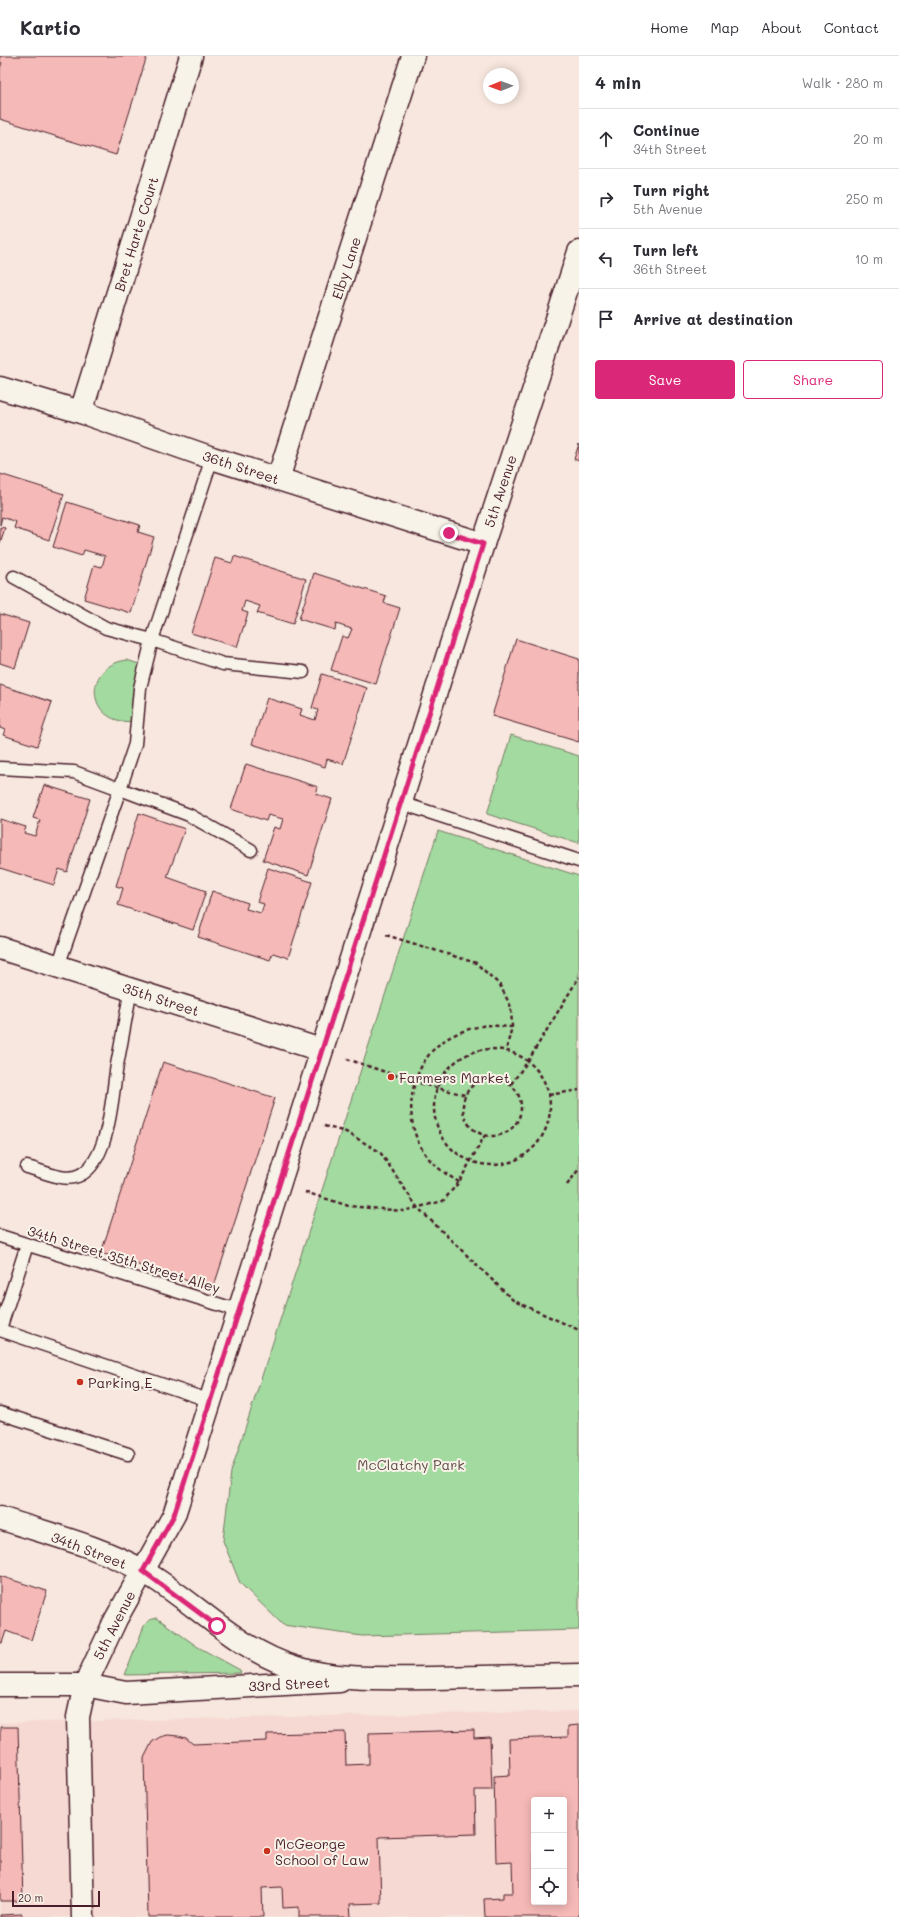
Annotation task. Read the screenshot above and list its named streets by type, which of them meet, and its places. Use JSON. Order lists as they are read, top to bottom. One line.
{"streets":{"street":["Bret Harte Court","Elby Lane","36th Street","5th Avenue","35th Street","34th Street","33rd Street"],"lane":["34th Street 35th Street Alley"]},"crossings":[["Bret Harte Court","36th Street"],["Elby Lane","36th Street"],["36th Street","5th Avenue"],["5th Avenue","35th Street"],["5th Avenue","34th Street 35th Street Alley"],["5th Avenue","34th Street"],["5th Avenue","33rd Street"],["34th Street","33rd Street"]],"parks":["McClatchy Park"],"places":["Farmers Market","Parking E","McGeorge School of Law"],"scale_bar":"20 m","north":"left","page":{"header":"Kartio","nav":["Home","Map","About","Contact"],"heading":["4 min","Walk · 280 m"],"list":[["Continue","34th Street","20 m"],["Turn right","5th Avenue","250 m"],["Turn left","36th Street","10 m"],"Arrive at destination"],"buttons":["Save","Share"],"map_buttons":["+","−"],"scale":"20 m"}}
